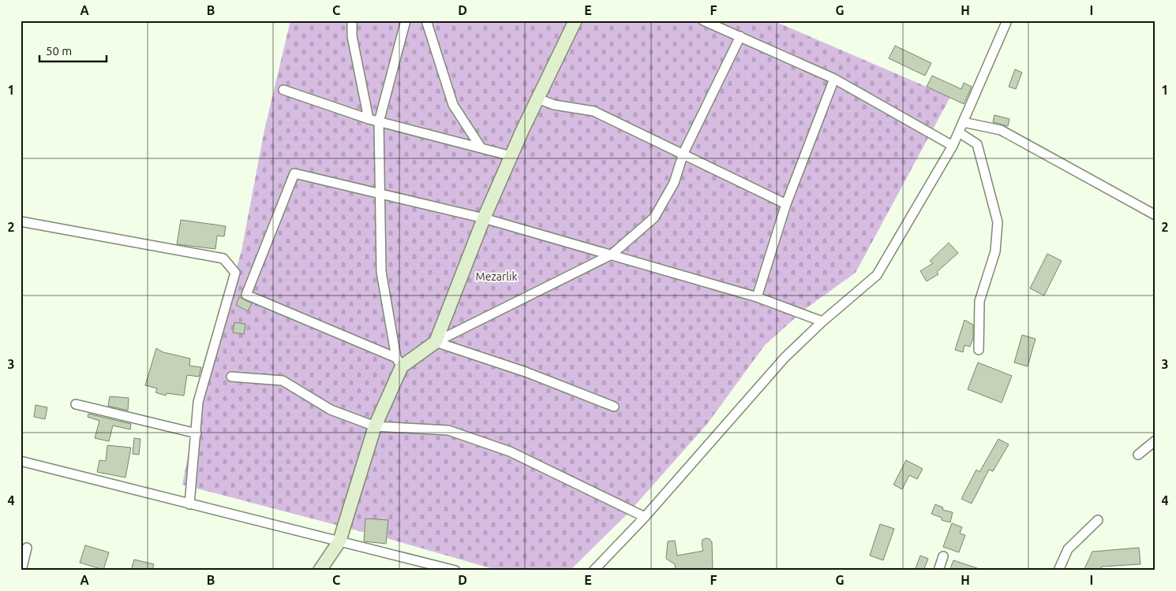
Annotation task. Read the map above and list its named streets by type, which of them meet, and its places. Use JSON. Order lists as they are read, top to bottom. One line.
{"parks":["Mezarlık"],"scale_bar":"50 m","grid":{"columns":["A","B","C","D","E","F","G","H","I"],"rows":["1","2","3","4"]}}
